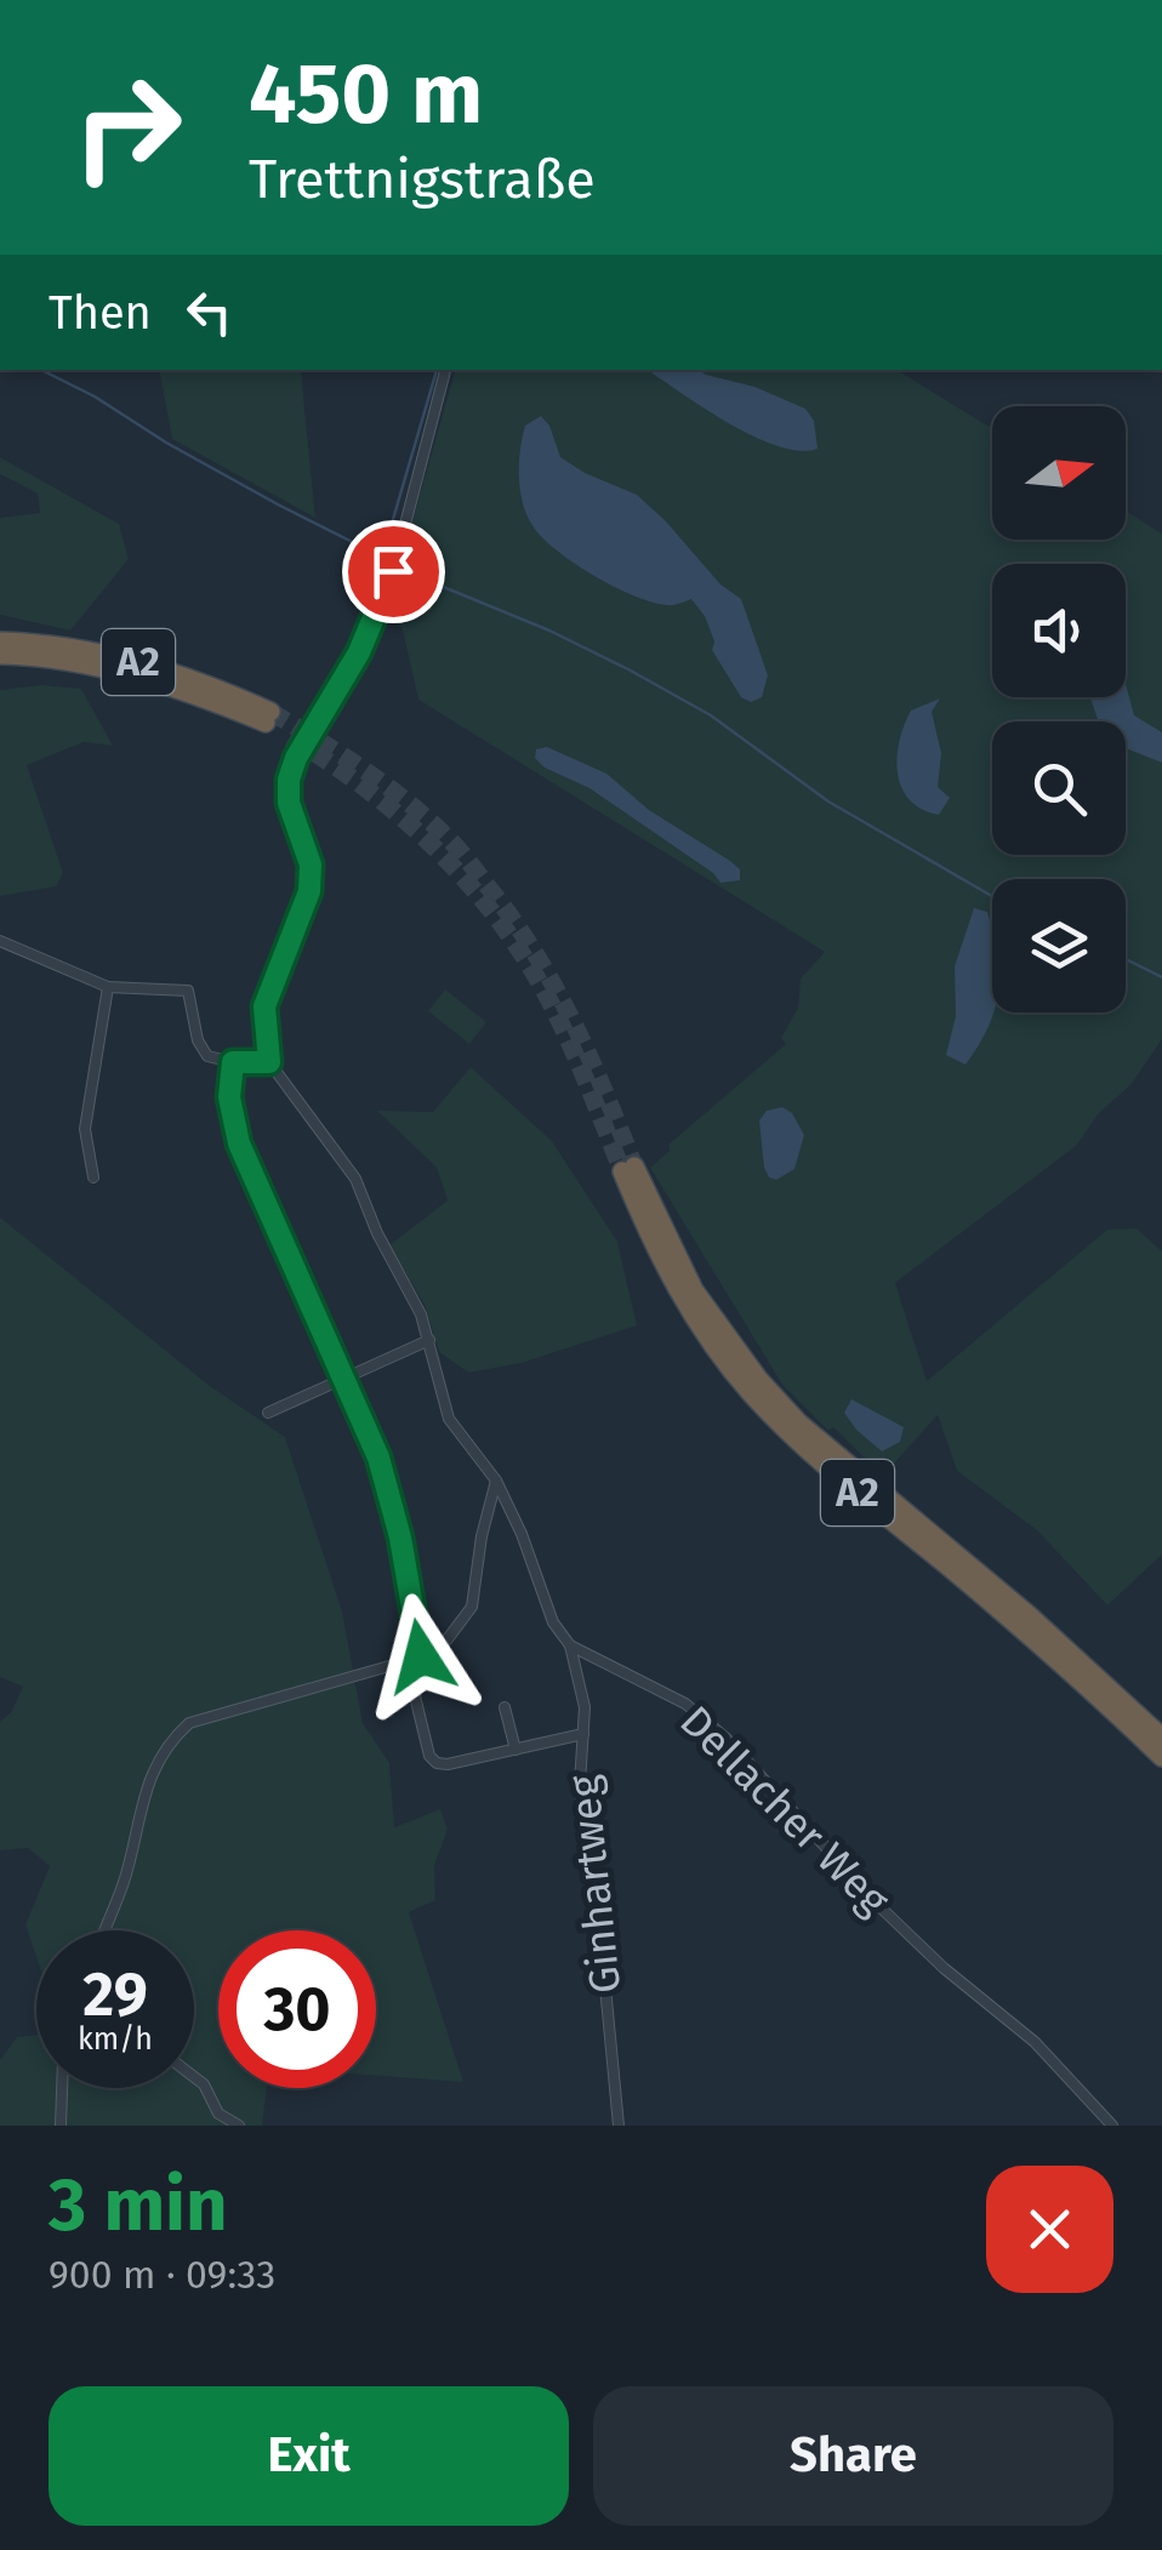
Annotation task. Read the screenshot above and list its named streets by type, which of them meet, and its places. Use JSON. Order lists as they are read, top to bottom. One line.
{"streets":{"highway":["A2"],"street":["Dellacher Weg","Ginhartweg"]},"crossings":[["Dellacher Weg","Ginhartweg"]],"north":"right","page":{"turn":["450 m","Trettnigstraße"],"then":"Then","speed":"29 km/h","limit":"30","heading":["3 min","900 m · 09:33"],"buttons":["Exit","Share"]}}
